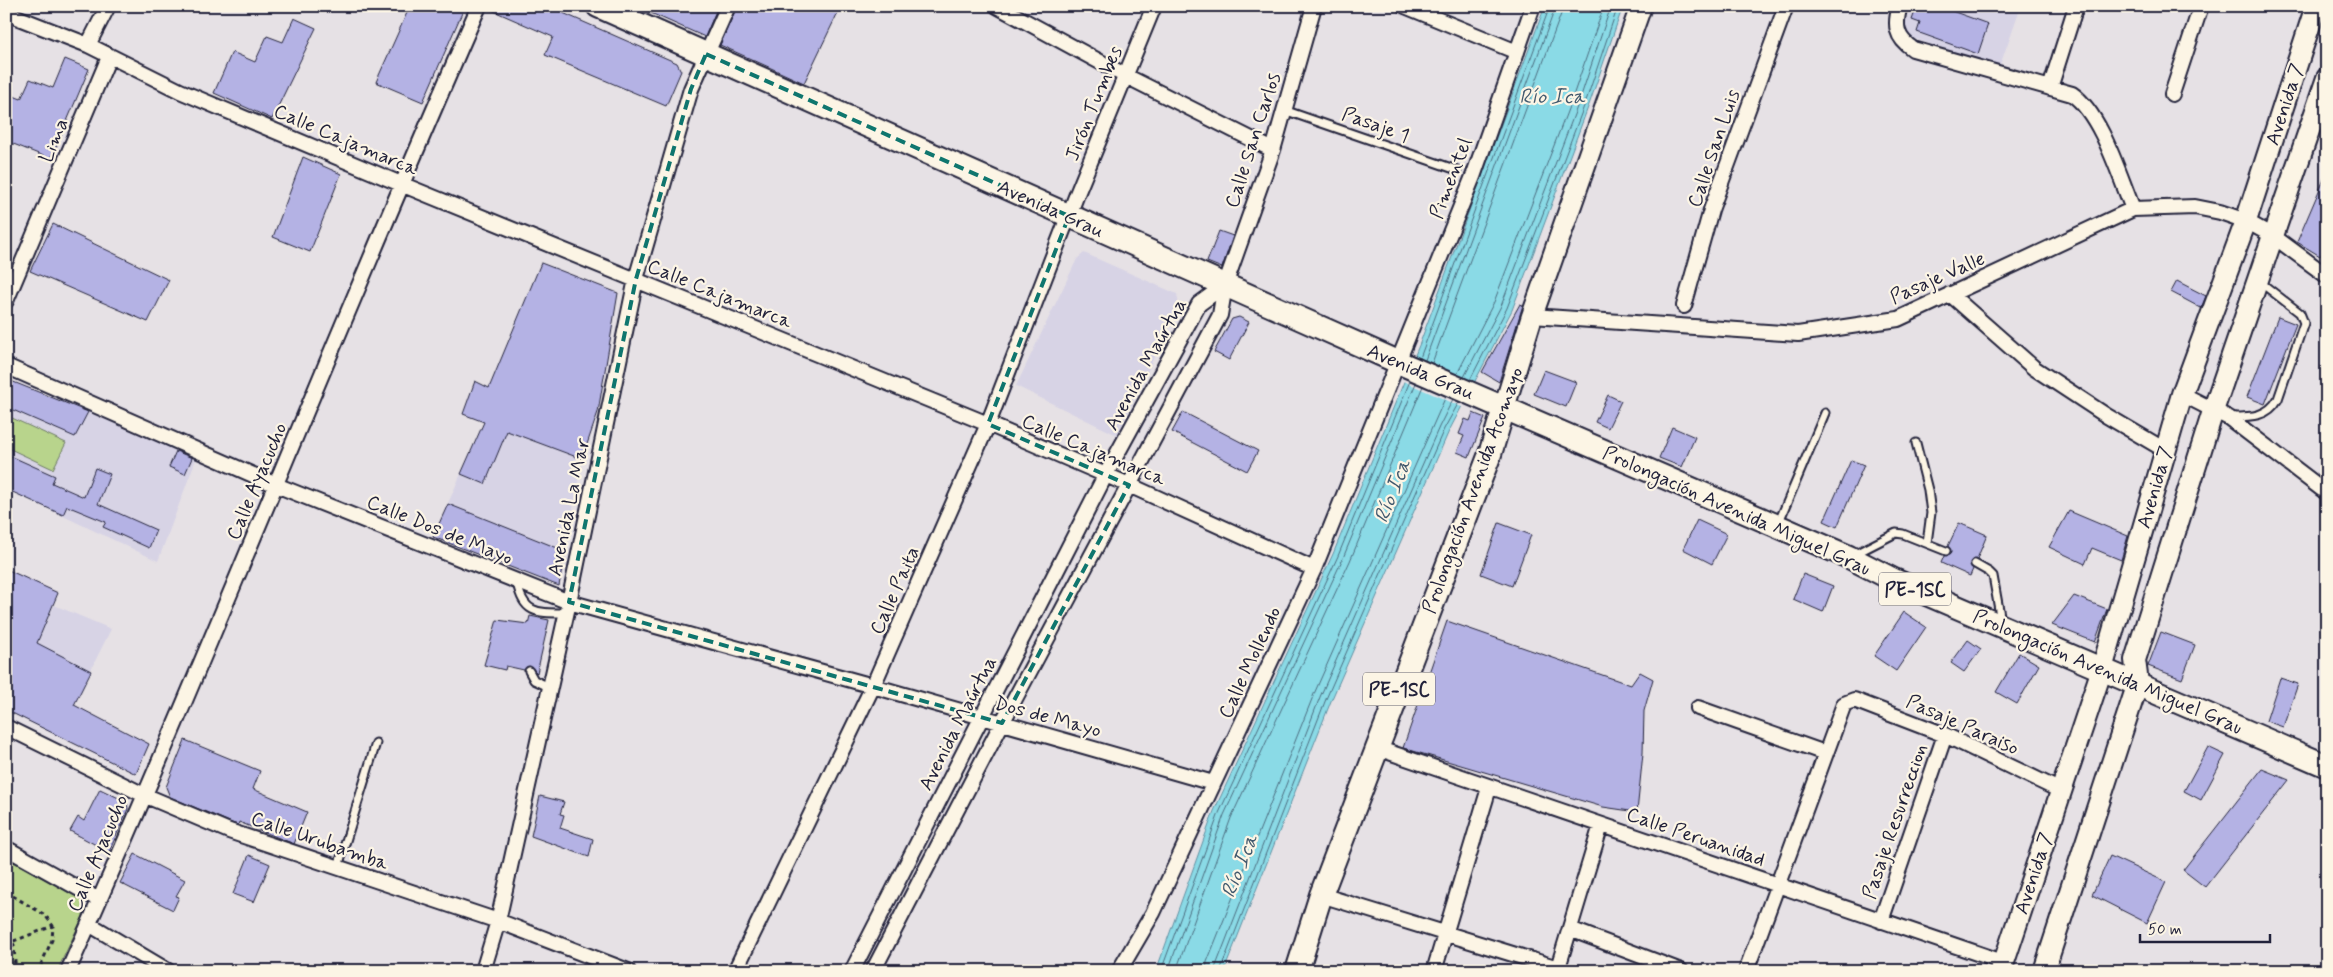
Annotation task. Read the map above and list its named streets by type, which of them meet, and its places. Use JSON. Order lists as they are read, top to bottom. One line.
{"streets":{"main road":["Avenida Grau","Prolongación Avenida Acomayo","Prolongación Avenida Miguel Grau","PE-1SC"],"street":["Jirón Tumbes","Avenida 7","Calle Cajamarca","Lima","Calle San Carlos","Calle San Luis","Pimentel","Pasaje Valle","Avenida Maúrtua","Calle Ayacucho","Avenida La Mar","Calle Dos de Mayo","Calle Paita","Calle Mollendo","Dos de Mayo","Pasaje Paraiso","Pasaje Resurreccion","Calle Peruanidad","Calle Urubamba"],"lane":["Pasaje 1"]},"crossings":[["Jirón Tumbes","Avenida Grau"],["Jirón Tumbes","Calle Paita"],["Avenida 7","Pasaje Valle"],["Avenida 7","Prolongación Avenida Miguel Grau"],["Avenida 7","Pasaje Paraiso"],["Avenida 7","Calle Peruanidad"],["Pasaje 1","Calle San Carlos"],["Calle Cajamarca","Lima"],["Calle Cajamarca","Avenida Maúrtua"],["Calle Cajamarca","Calle Ayacucho"],["Calle Cajamarca","Avenida La Mar"],["Calle Cajamarca","Calle Paita"],["Calle Cajamarca","Calle Mollendo"],["Calle San Carlos","Avenida Grau"],["Calle San Carlos","Avenida Maúrtua"],["Pimentel","Avenida Grau"],["Pimentel","Calle Mollendo"],["Avenida Grau","Avenida Maúrtua"],["Avenida Grau","Prolongación Avenida Acomayo"],["Avenida Grau","Avenida La Mar"],["Avenida Grau","Prolongación Avenida Miguel Grau"],["Avenida Grau","Calle Paita"],["Avenida Grau","Calle Mollendo"],["Pasaje Valle","Prolongación Avenida Acomayo"],["Avenida Maúrtua","Dos de Mayo"],["Calle Ayacucho","Calle Dos de Mayo"],["Calle Ayacucho","Calle Urubamba"],["Prolongación Avenida Acomayo","Prolongación Avenida Miguel Grau"],["Prolongación Avenida Acomayo","Calle Peruanidad"],["Avenida La Mar","Calle Dos de Mayo"],["Avenida La Mar","Calle Urubamba"],["Calle Dos de Mayo","Calle Paita"],["Calle Dos de Mayo","Dos de Mayo"],["Calle Paita","Dos de Mayo"],["Calle Mollendo","Dos de Mayo"],["Pasaje Paraiso","Pasaje Resurreccion"],["Pasaje Resurreccion","Calle Peruanidad"]],"water":["Río Ica"],"scale_bar":"50 m"}
